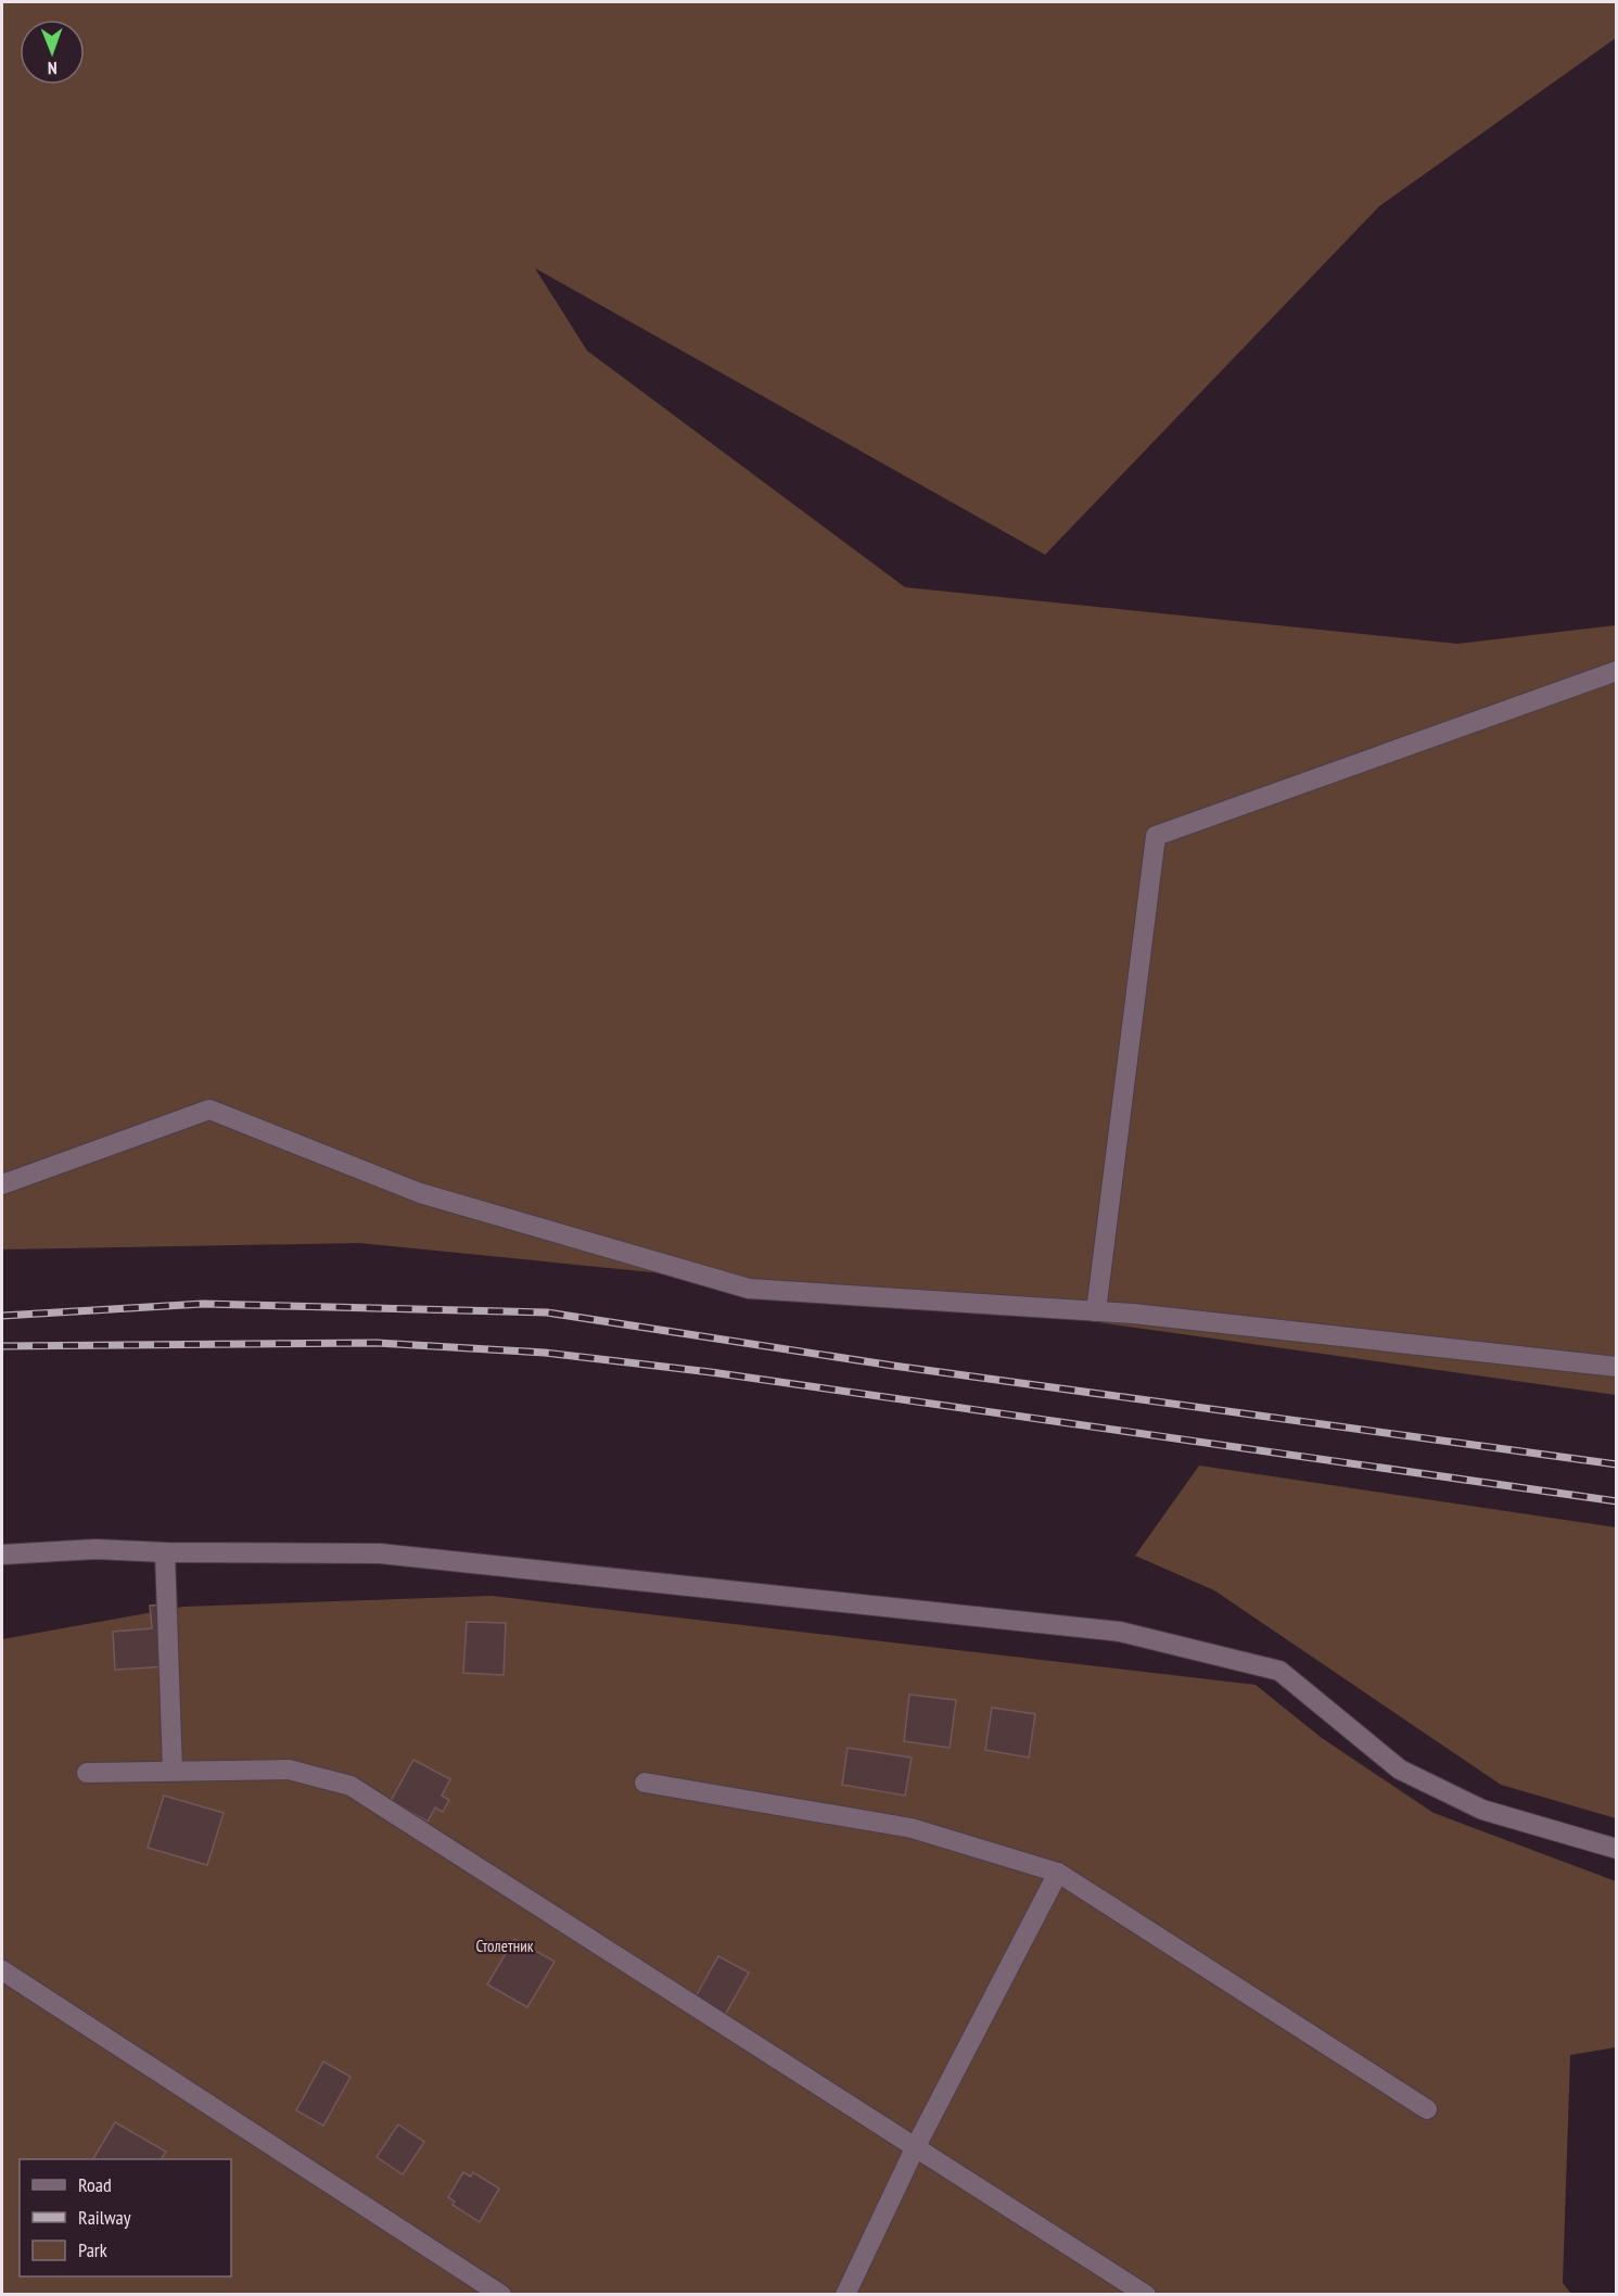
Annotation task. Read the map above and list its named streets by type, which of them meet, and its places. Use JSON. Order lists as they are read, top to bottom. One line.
{"parks":["Столетник"],"legend":["Road","Railway","Park"],"north":"bottom"}
